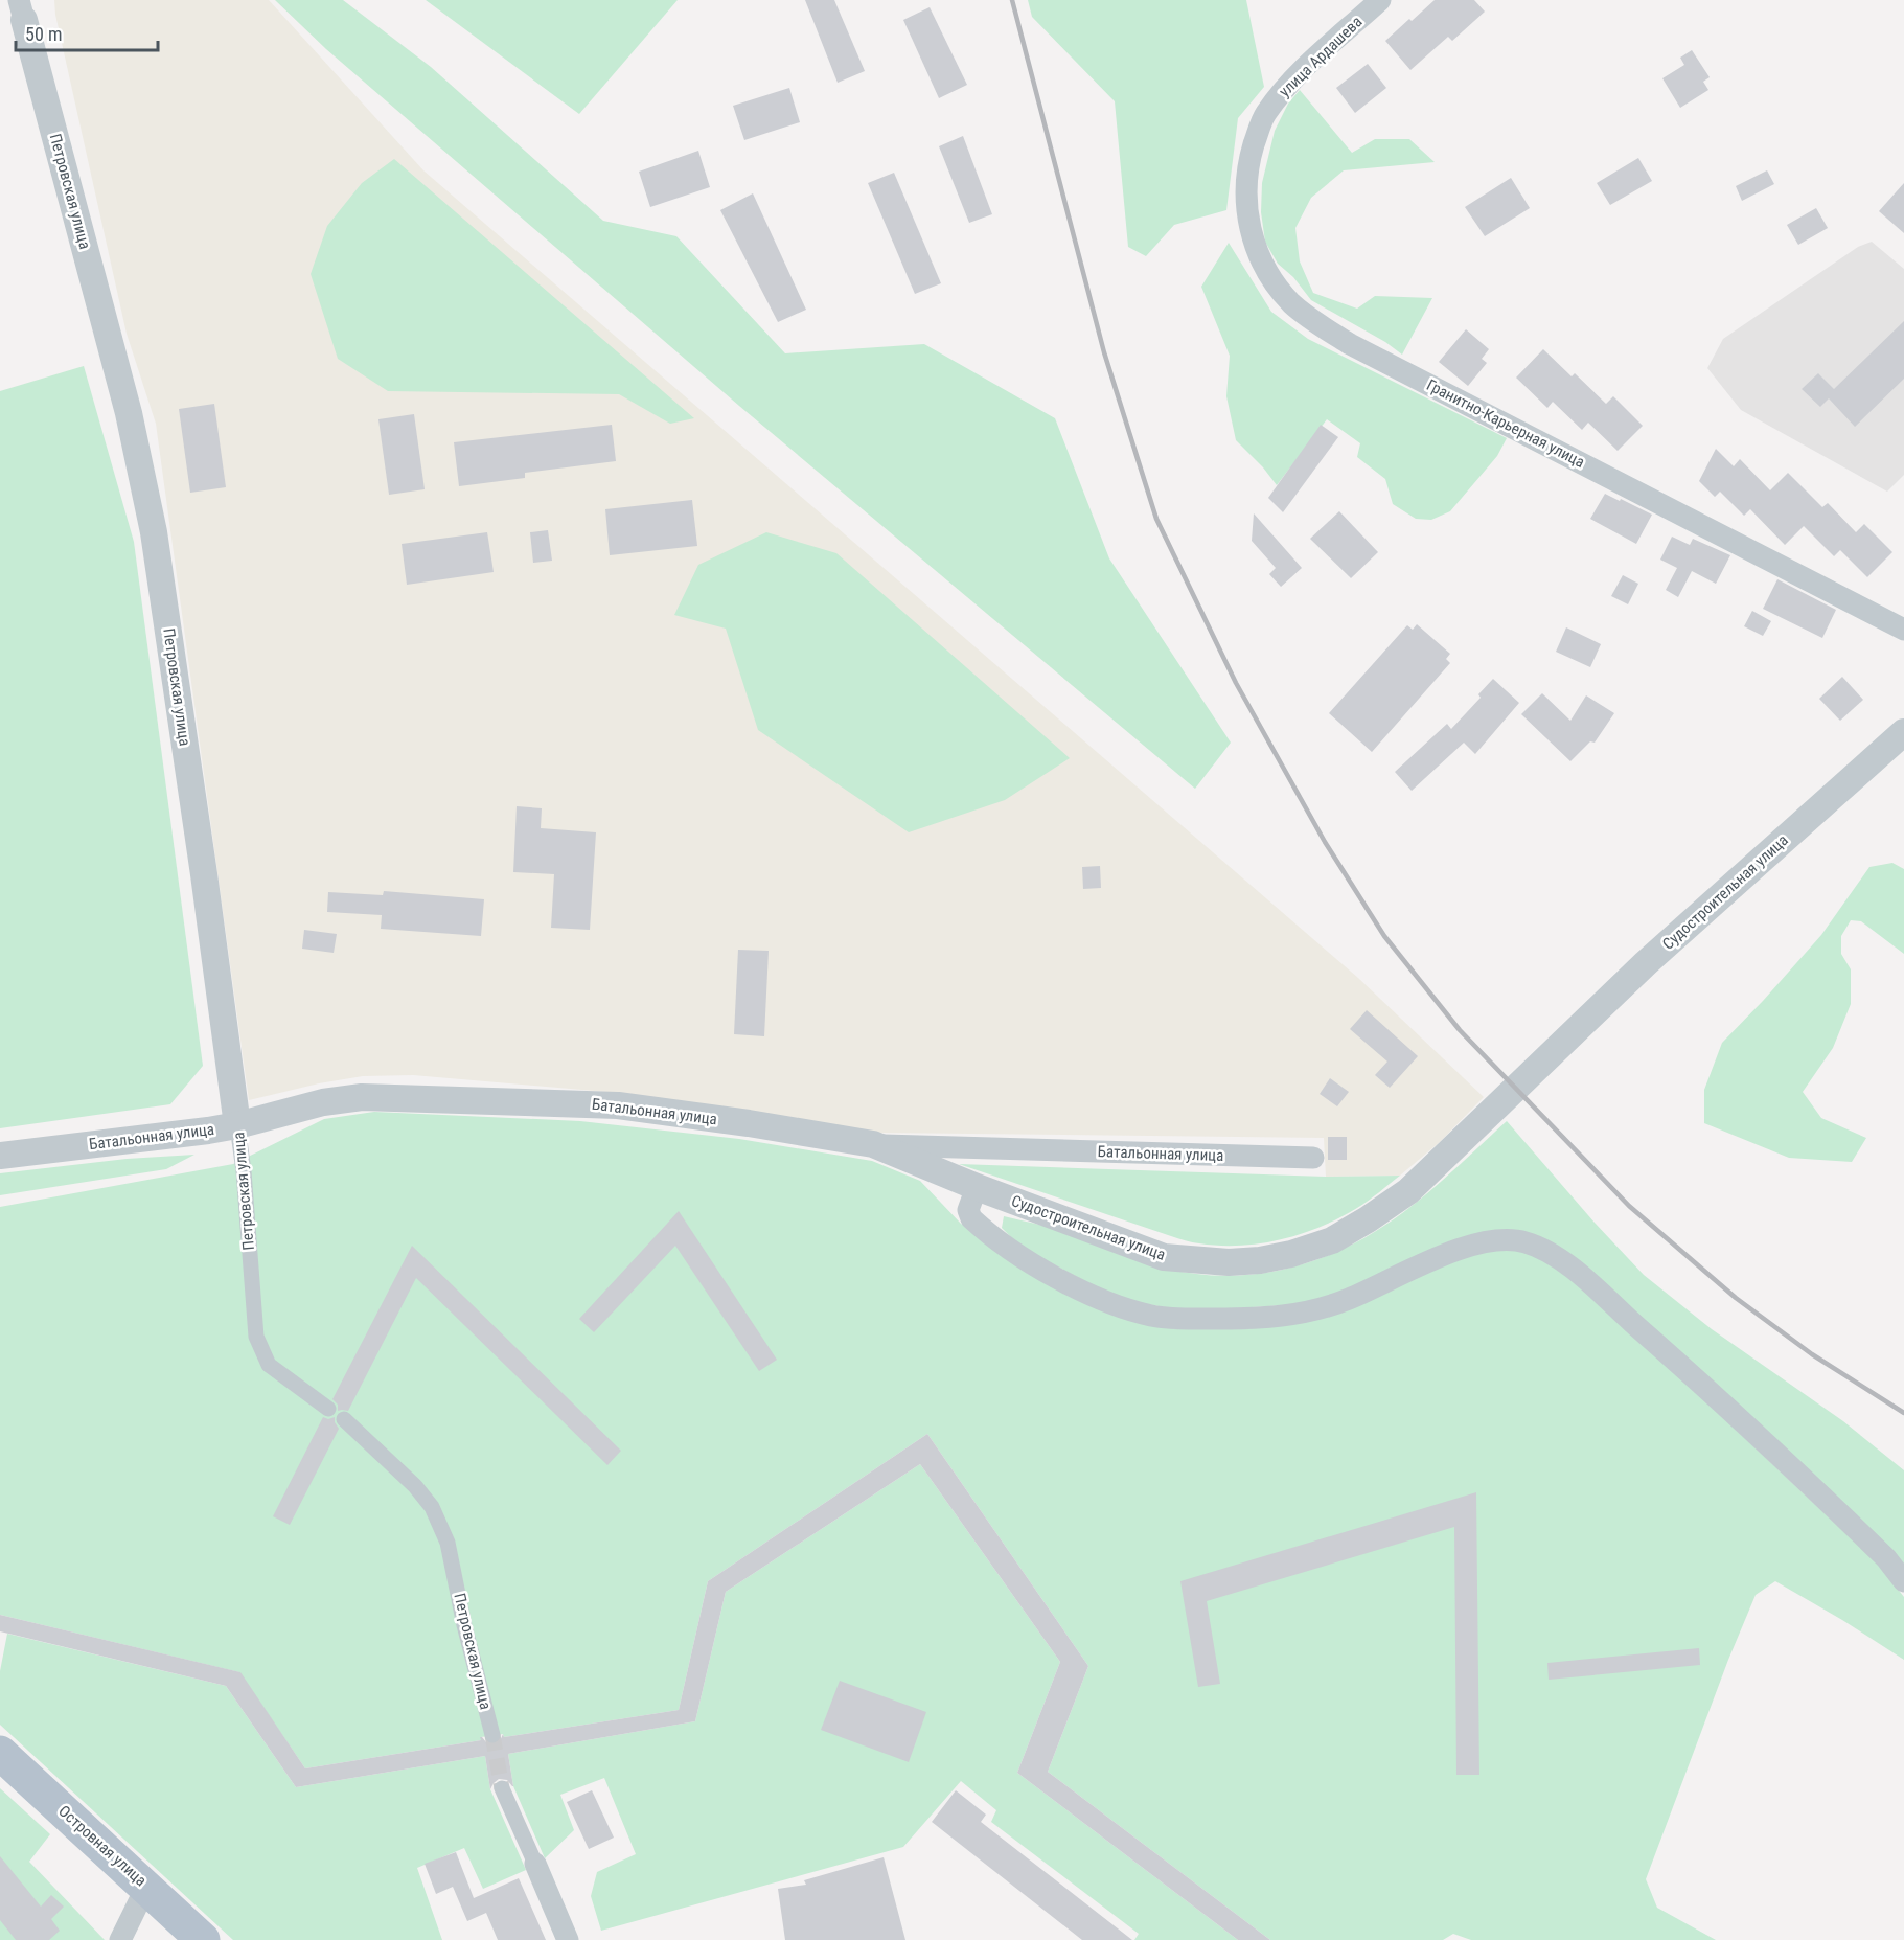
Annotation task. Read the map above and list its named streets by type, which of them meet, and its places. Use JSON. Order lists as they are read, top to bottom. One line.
{"streets":{"main road":["Островная улица"],"street":["улица Ардашева","Петровская улица","Гранитно-Карьерная улица","Судостроительная улица","Батальонная улица"]},"crossings":[["улица Ардашева","Гранитно-Карьерная улица"],["Петровская улица","Батальонная улица"],["Судостроительная улица","Батальонная улица"]],"scale_bar":"50 m"}
